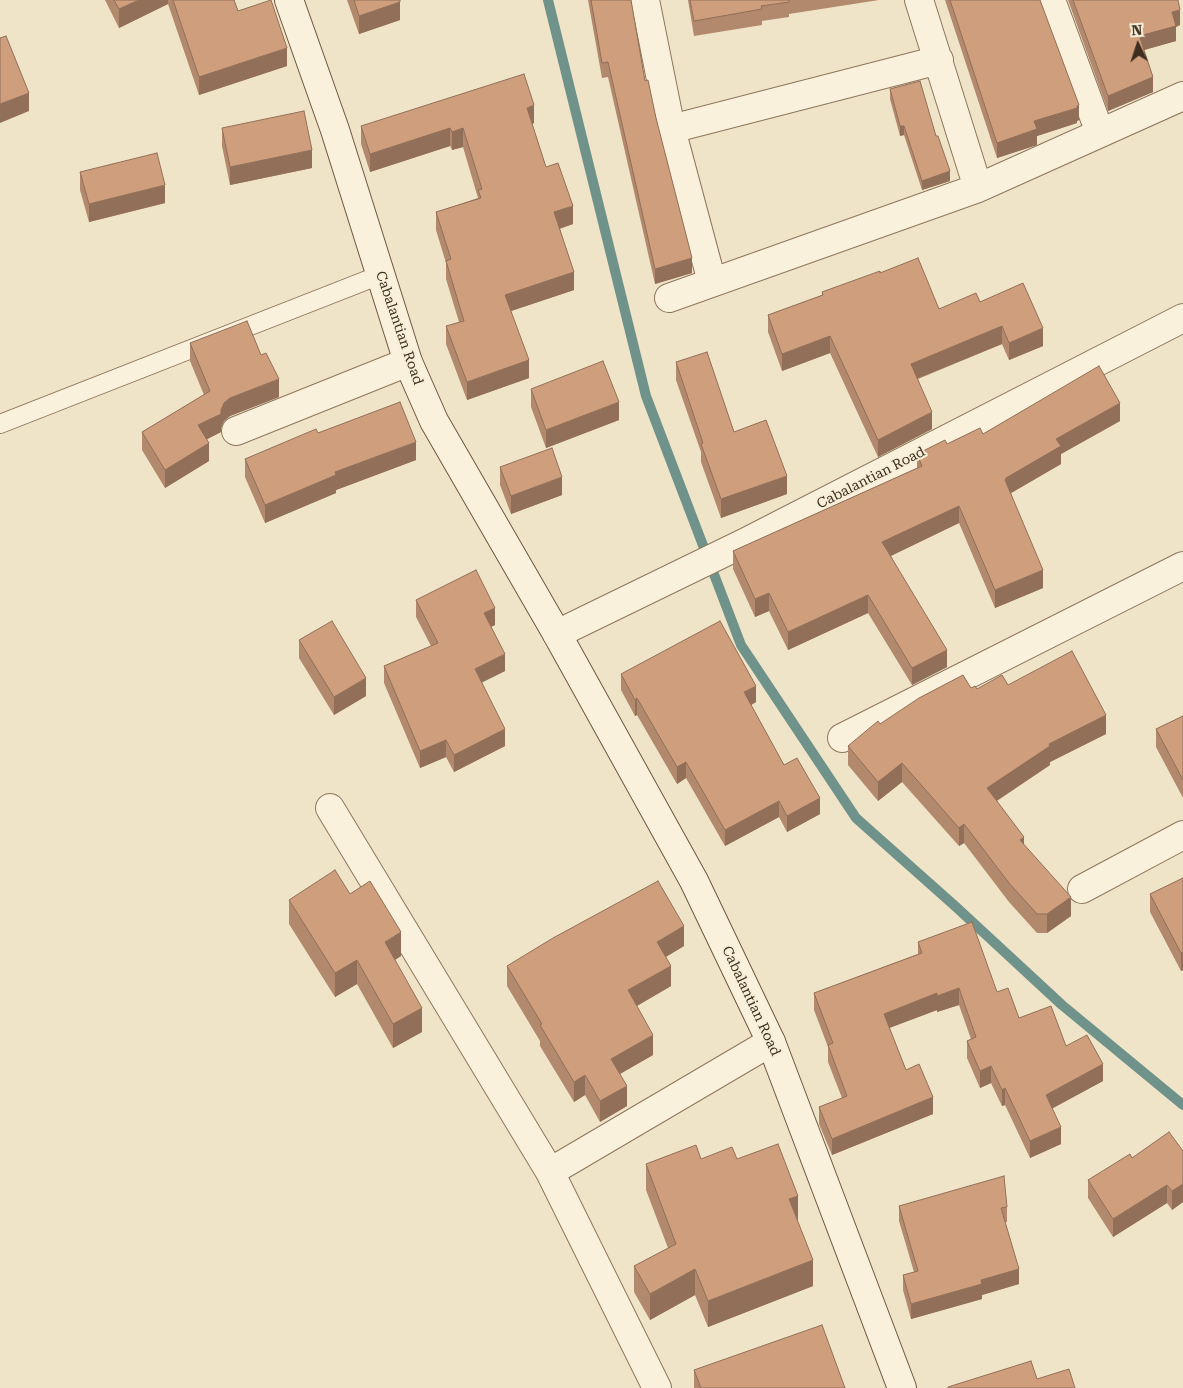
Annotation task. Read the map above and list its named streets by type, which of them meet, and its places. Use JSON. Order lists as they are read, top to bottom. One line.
{"streets":{"street":["Cabalantian Road"]},"north":"top"}
